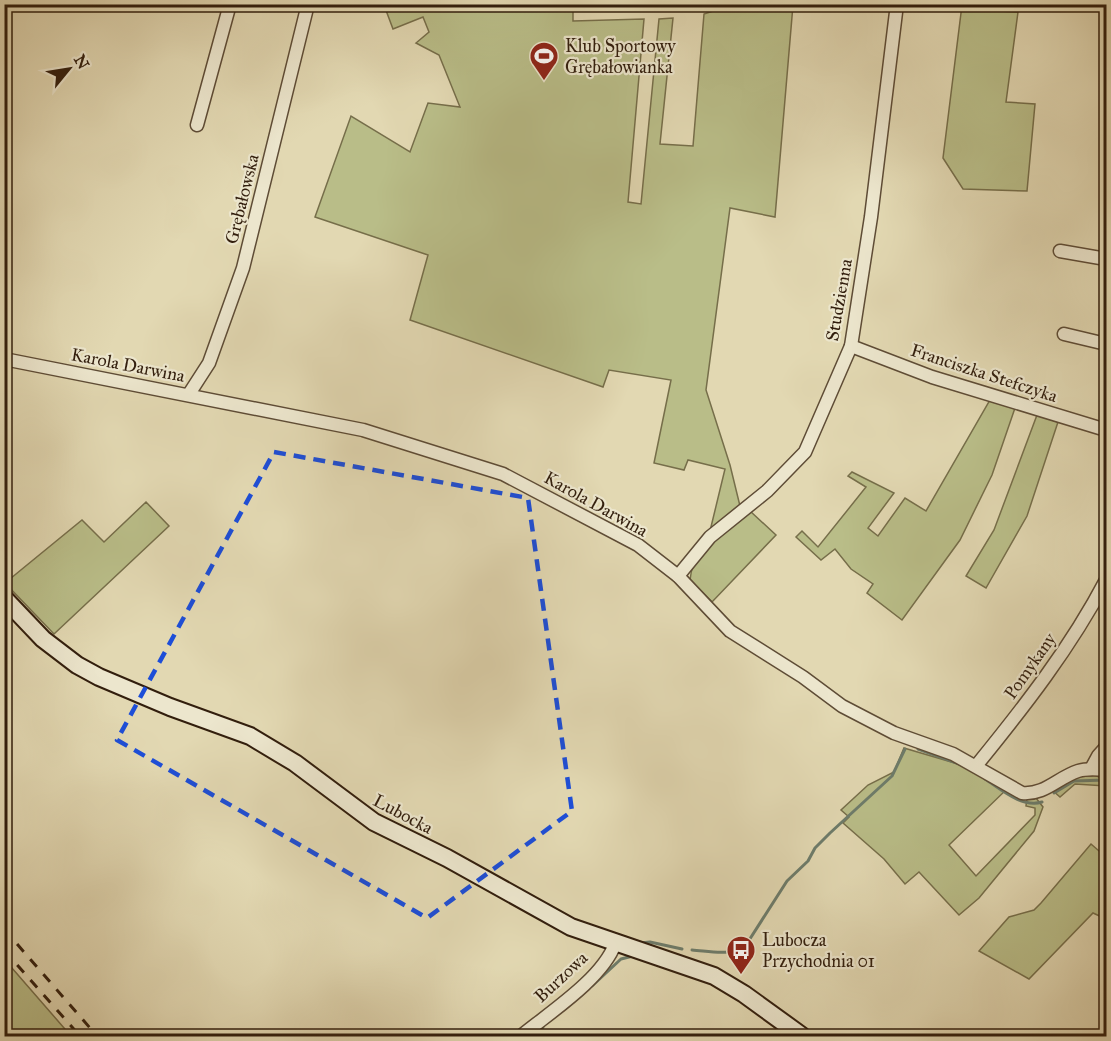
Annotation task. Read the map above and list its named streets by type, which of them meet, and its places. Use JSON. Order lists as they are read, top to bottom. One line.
{"streets":{"street":["Grębałowska","Studzienna","Karola Darwina","Franciszka Stefczyka","Pomykany","Lubocka","Burzowa"]},"crossings":[["Grębałowska","Karola Darwina"],["Studzienna","Karola Darwina"],["Studzienna","Franciszka Stefczyka"],["Karola Darwina","Pomykany"],["Lubocka","Burzowa"]],"places":{"sports":["Klub Sportowy Grębałowianka"],"bus stop":["Lubocza Przychodnia 01"]},"north":"top right"}
